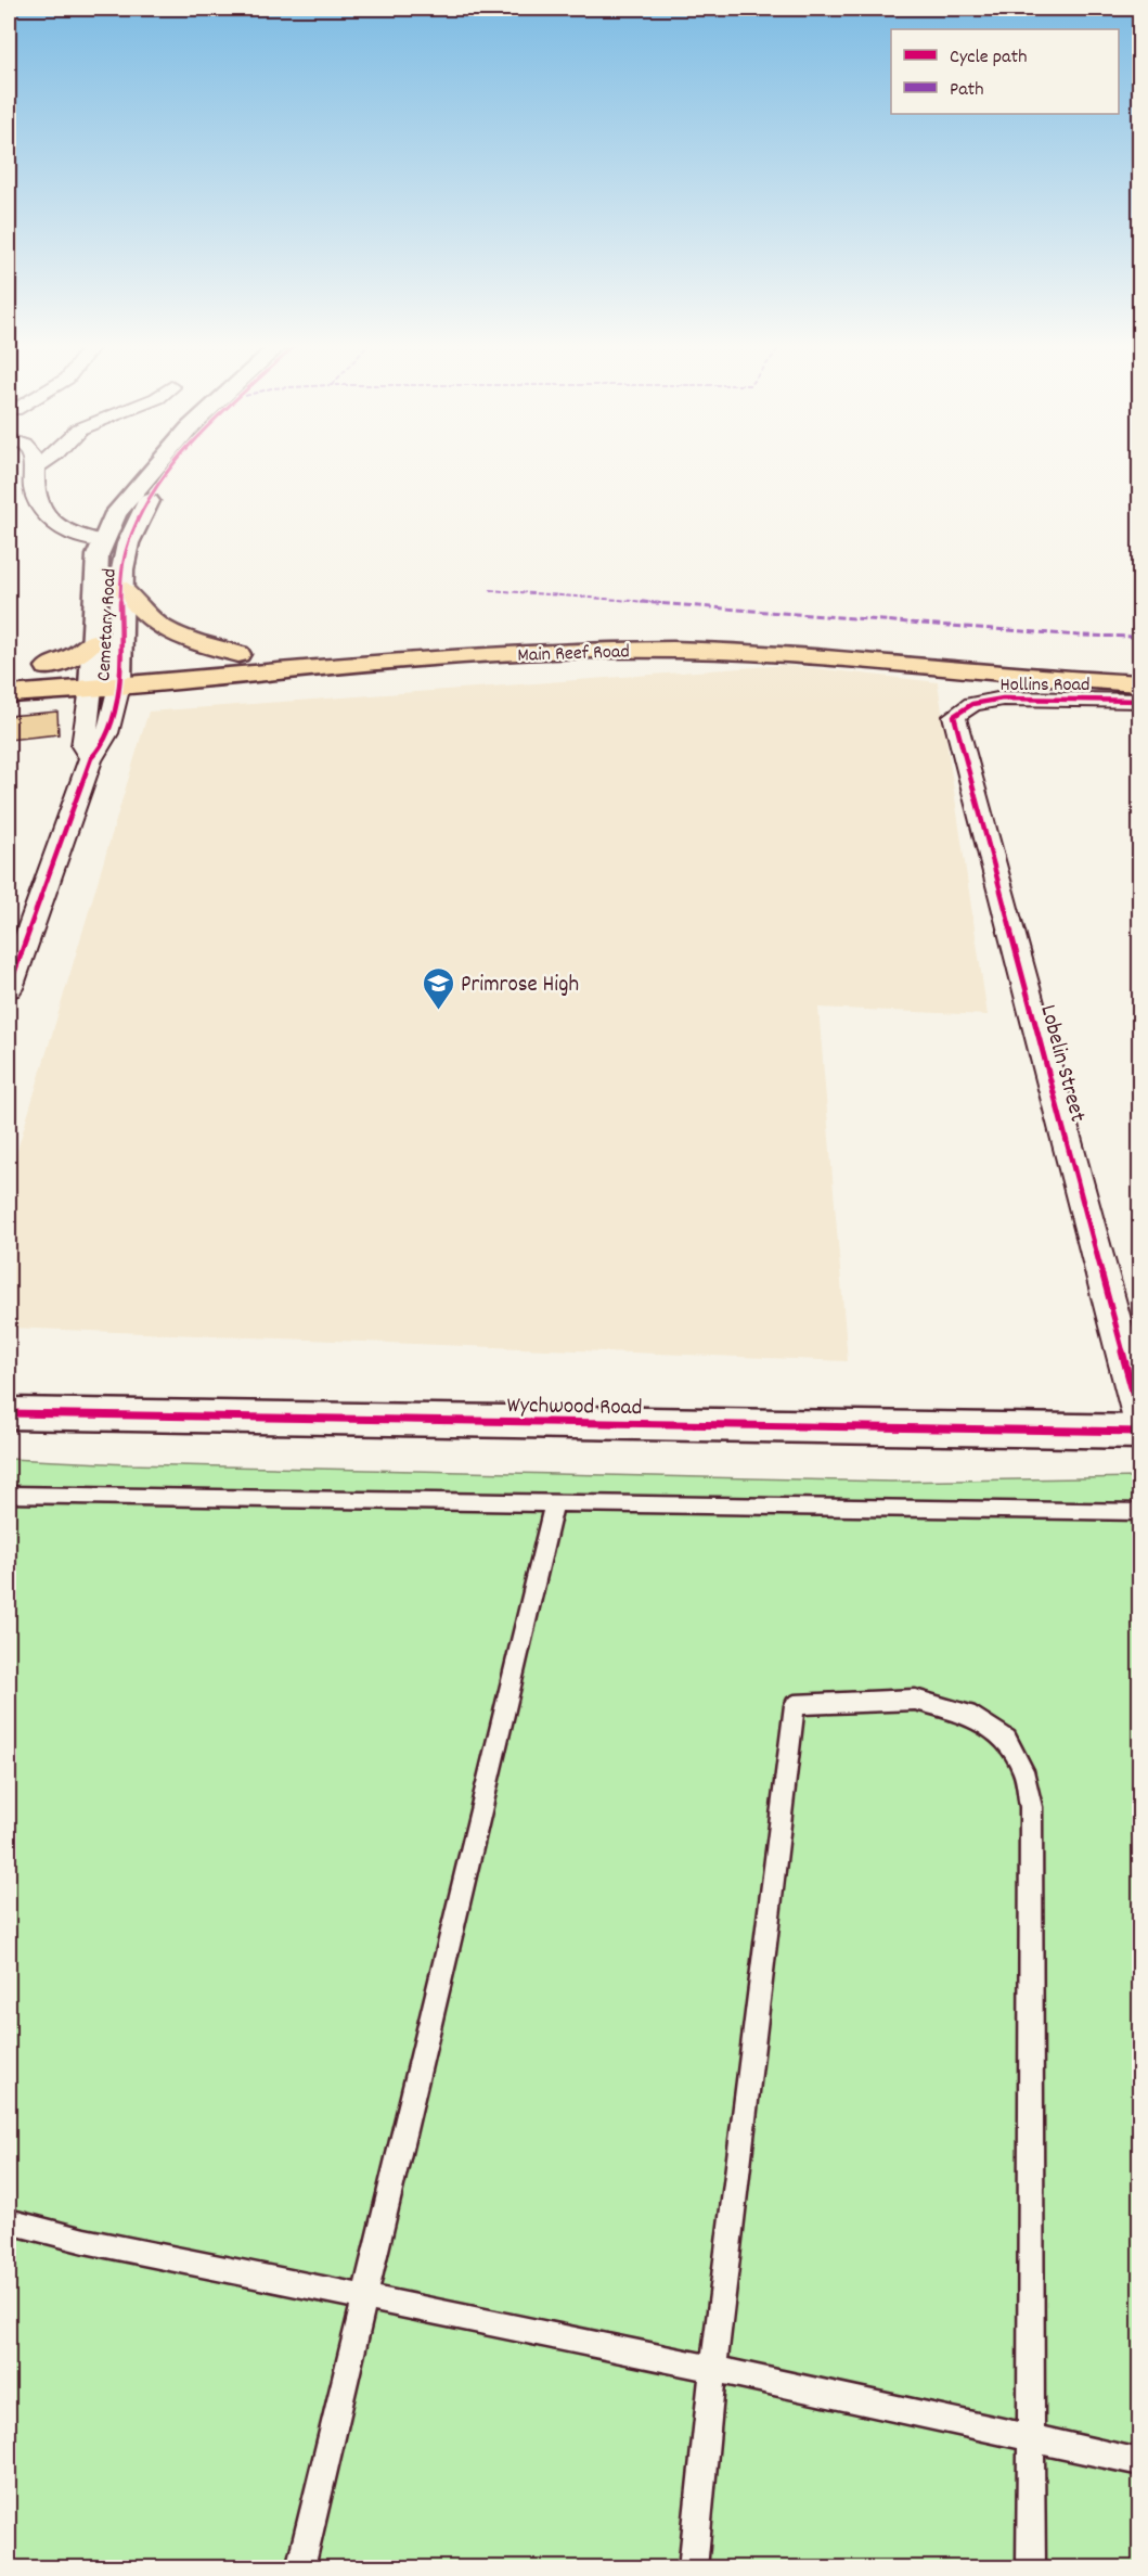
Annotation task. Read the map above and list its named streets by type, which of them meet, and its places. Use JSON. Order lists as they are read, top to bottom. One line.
{"streets":{"main road":["Main Reef Road"],"street":["Cemetary Road","Hollins Road","Lobelin Street","Wychwood Road"]},"crossings":[["Cemetary Road","Main Reef Road"],["Hollins Road","Lobelin Street"]],"places":{"school or university":["Primrose High"]},"legend":["Cycle path","Path"]}
